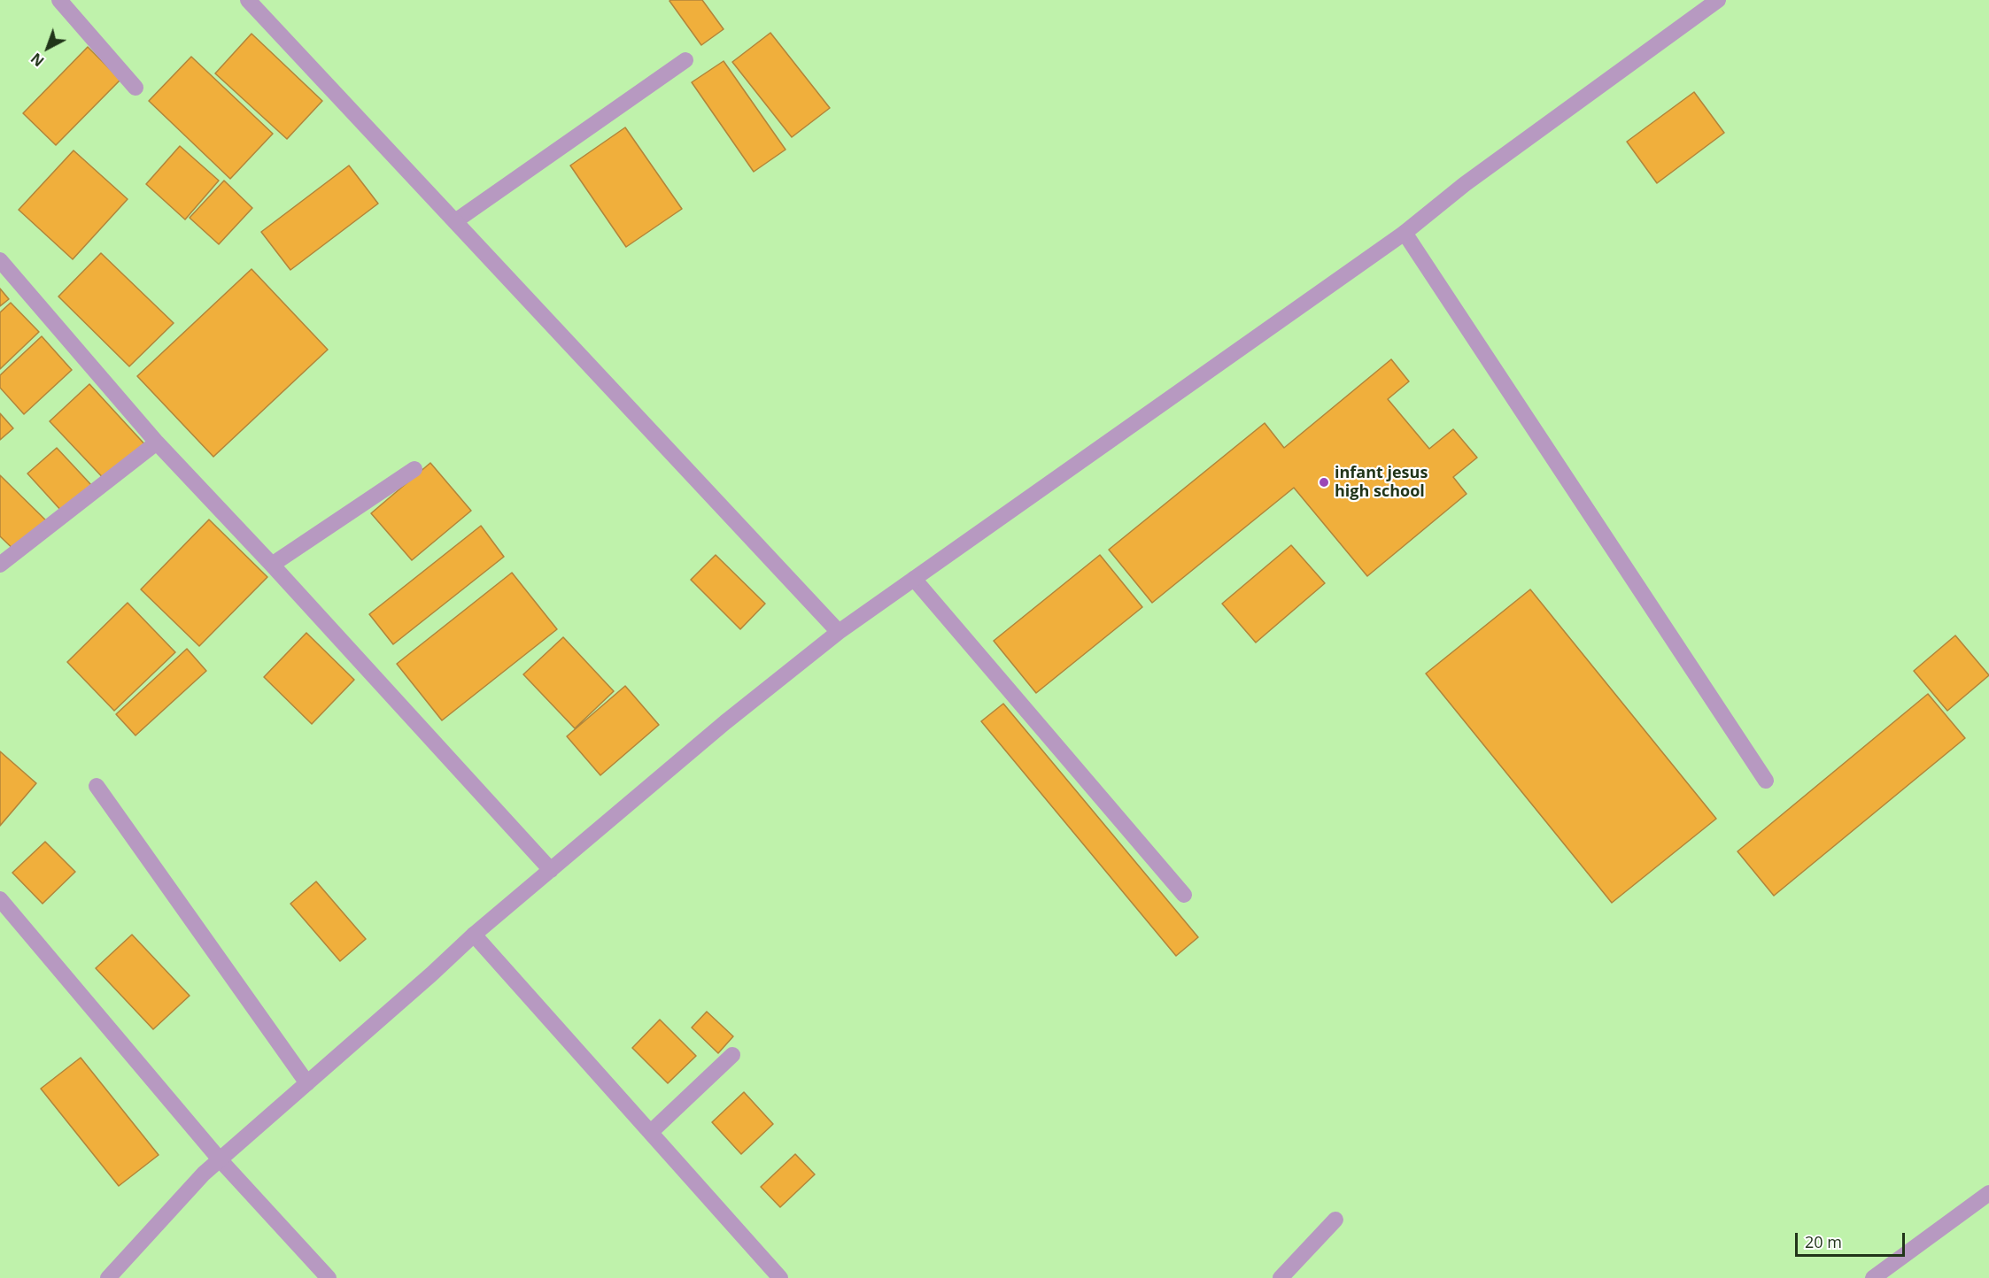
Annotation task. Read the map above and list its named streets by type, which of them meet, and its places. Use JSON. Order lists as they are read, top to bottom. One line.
{"places":["infant jesus high school"],"scale_bar":"20 m","north":"bottom left"}
